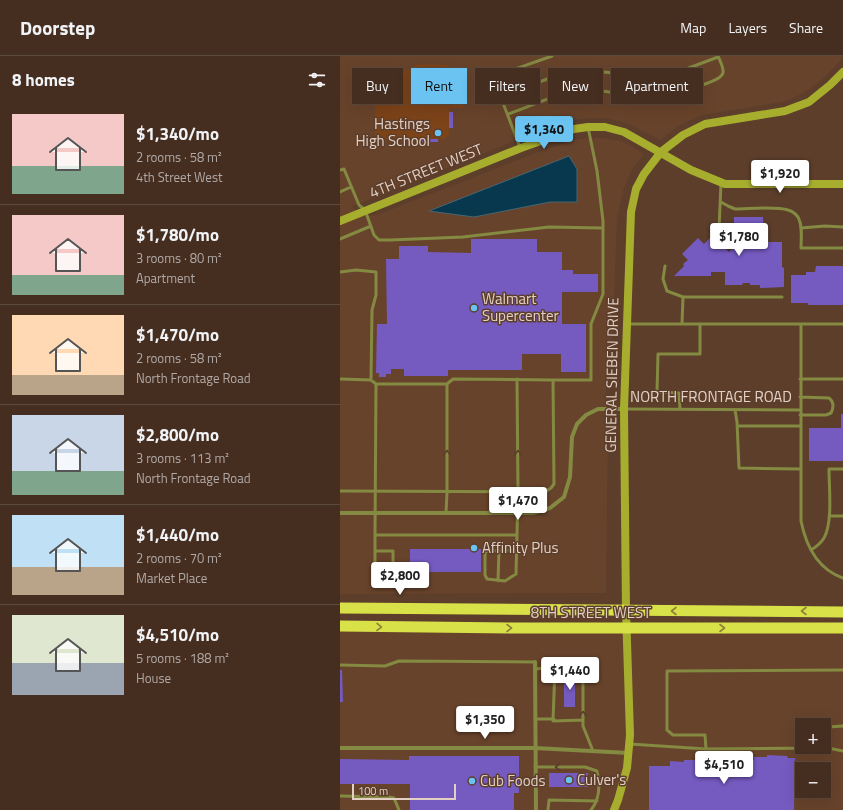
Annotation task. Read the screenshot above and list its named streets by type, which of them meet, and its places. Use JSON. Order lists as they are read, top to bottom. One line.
{"streets":{"highway":["8TH STREET WEST"],"street":["4TH STREET WEST","GENERAL SIEBEN DRIVE","NORTH FRONTAGE ROAD"]},"crossings":[["4TH STREET WEST","GENERAL SIEBEN DRIVE"],["GENERAL SIEBEN DRIVE","NORTH FRONTAGE ROAD"],["GENERAL SIEBEN DRIVE","8TH STREET WEST"]],"places":["Hastings High School","Walmart Supercenter","Affinity Plus","Culver's","Cub Foods"],"scale_bar":"100 m","page":{"header":"Doorstep","nav":["Map","Layers","Share"],"heading":"8 homes","chip":["Buy","Rent","Filters","New","Apartment"],"list":[{"name":"$1,340/mo","note":"2 rooms · 58 m² · 4th Street West"},{"name":"$1,780/mo","note":"3 rooms · 80 m² · Apartment"},{"name":"$1,470/mo","note":"2 rooms · 58 m² · North Frontage Road"},{"name":"$2,800/mo","note":"3 rooms · 113 m² · North Frontage Road"},{"name":"$1,440/mo","note":"2 rooms · 70 m² · Market Place"},{"name":"$4,510/mo","note":"5 rooms · 188 m² · House"}],"price":["$1,340","$1,920","$1,780","$1,470","$2,800","$1,440","$1,350","$4,510"],"map_buttons":["+","−"],"scale":"100 m"}}
